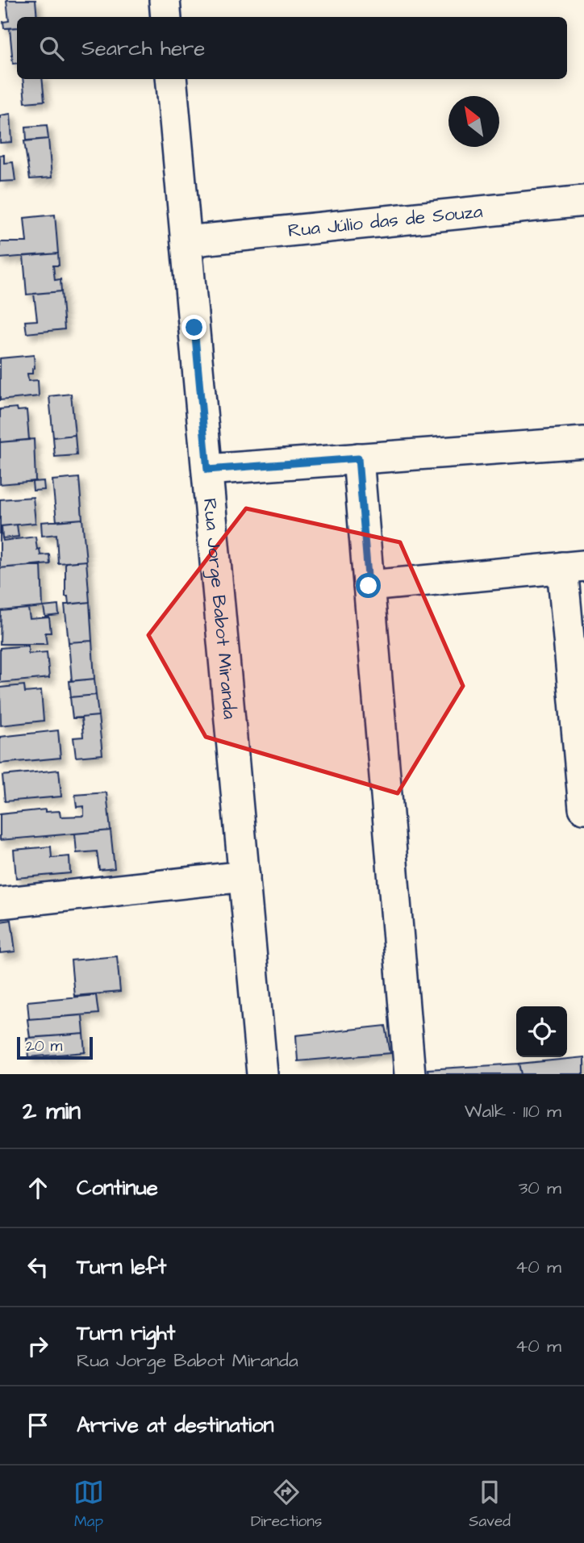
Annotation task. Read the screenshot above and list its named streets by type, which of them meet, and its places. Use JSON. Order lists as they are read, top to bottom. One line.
{"streets":{"street":["Rua Júlio das de Souza","Rua Jorge Babot Miranda"]},"crossings":[["Rua Júlio das de Souza","Rua Jorge Babot Miranda"]],"scale_bar":"20 m","north":"top left","page":{"search":"Search here","scale":"20 m","heading":["2 min","Walk · 110 m"],"list":[["Continue","30 m"],["Turn left","40 m"],["Turn right","Rua Jorge Babot Miranda","40 m"],"Arrive at destination"],"nav":["Map","Directions","Saved"]}}
